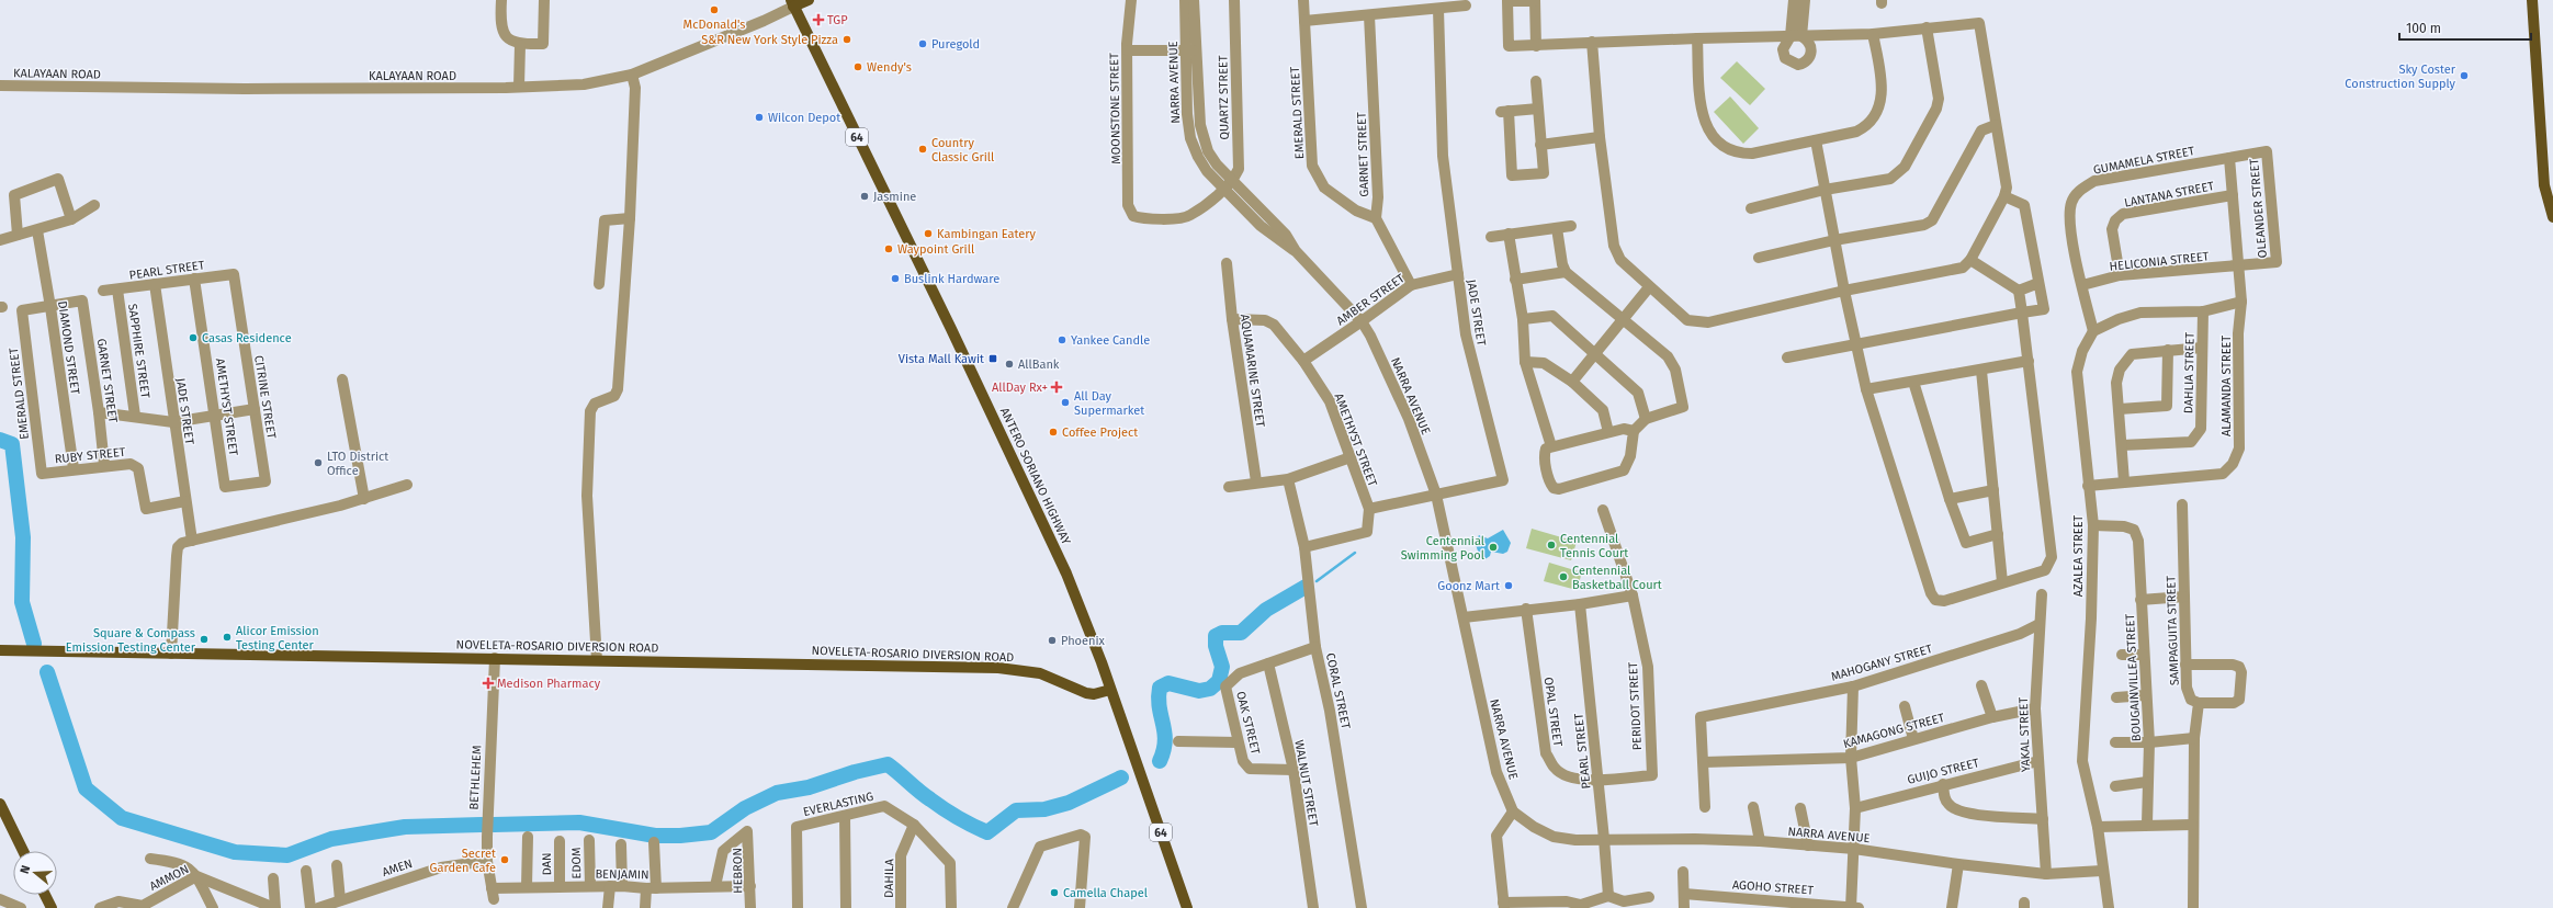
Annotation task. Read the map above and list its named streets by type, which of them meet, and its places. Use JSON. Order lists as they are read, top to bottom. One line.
{"streets":{"main road":["KALAYAAN ROAD","64","ANTERO SORIANO HIGHWAY","NOVELETA-ROSARIO DIVERSION ROAD"],"street":["NARRA AVENUE","QUARTZ STREET","MOONSTONE STREET","EMERALD STREET","GARNET STREET","GUMAMELA STREET","LANTANA STREET","OLEANDER STREET","HELICONIA STREET","PEARL STREET","AMBER STREET","JADE STREET","DIAMOND STREET","SAPPHIRE STREET","AQUAMARINE STREET","DAHLIA STREET","ALAMANDA STREET","CITRINE STREET","AMETHYST STREET","RUBY STREET","AZALEA STREET","SAMPAGUITA STREET","MAHOGANY STREET","BOUGAINVILLEA STREET","CORAL STREET","PERIDOT STREET","OPAL STREET","OAK STREET","KAMAGONG STREET","YAKAL STREET","GUIJO STREET","BETHLEHEM","WALNUT STREET","EVERLASTING","EDOM","DAN","AMEN","HEBRON","BENJAMIN","AMMON","DAHILA","AGOHO STREET"]},"crossings":[["KALAYAAN ROAD","ANTERO SORIANO HIGHWAY"],["NARRA AVENUE","QUARTZ STREET"],["NARRA AVENUE","MOONSTONE STREET"],["NARRA AVENUE","PEARL STREET"],["NARRA AVENUE","AMBER STREET"],["NARRA AVENUE","JADE STREET"],["NARRA AVENUE","AZALEA STREET"],["NARRA AVENUE","YAKAL STREET"],["EMERALD STREET","GARNET STREET"],["EMERALD STREET","DIAMOND STREET"],["EMERALD STREET","RUBY STREET"],["GARNET STREET","DIAMOND STREET"],["GARNET STREET","RUBY STREET"],["GUMAMELA STREET","OLEANDER STREET"],["GUMAMELA STREET","HELICONIA STREET"],["GUMAMELA STREET","ALAMANDA STREET"],["GUMAMELA STREET","AZALEA STREET"],["LANTANA STREET","HELICONIA STREET"],["LANTANA STREET","ALAMANDA STREET"],["OLEANDER STREET","HELICONIA STREET"],["OLEANDER STREET","ALAMANDA STREET"],["HELICONIA STREET","ALAMANDA STREET"],["PEARL STREET","JADE STREET"],["PEARL STREET","SAPPHIRE STREET"],["PEARL STREET","CITRINE STREET"],["PEARL STREET","AMETHYST STREET"],["PEARL STREET","OPAL STREET"],["AMBER STREET","JADE STREET"],["AMBER STREET","AMETHYST STREET"],["JADE STREET","AMETHYST STREET"],["JADE STREET","RUBY STREET"],["DIAMOND STREET","RUBY STREET"],["AQUAMARINE STREET","AMETHYST STREET"],["ALAMANDA STREET","AZALEA STREET"],["CITRINE STREET","AMETHYST STREET"],["AMETHYST STREET","CORAL STREET"],["ANTERO SORIANO HIGHWAY","NOVELETA-ROSARIO DIVERSION ROAD"],["AZALEA STREET","BOUGAINVILLEA STREET"],["NOVELETA-ROSARIO DIVERSION ROAD","BETHLEHEM"],["MAHOGANY STREET","KAMAGONG STREET"],["MAHOGANY STREET","YAKAL STREET"],["CORAL STREET","OAK STREET"],["PERIDOT STREET","OPAL STREET"],["OAK STREET","WALNUT STREET"],["KAMAGONG STREET","YAKAL STREET"],["YAKAL STREET","GUIJO STREET"],["BETHLEHEM","AMEN"],["BETHLEHEM","BENJAMIN"],["EVERLASTING","DAHILA"],["EDOM","BENJAMIN"],["DAN","BENJAMIN"],["HEBRON","BENJAMIN"]],"places":{"other":["McDonald's","S&R New York Style Pizza","Puregold","Wendy's","Sky Coster Construction Supply","Wilcon Depot","Country Classic Grill","Jasmine","Kambingan Eatery","Waypoint Grill","Buslink Hardware","Casas Residence","Yankee Candle","AllBank","All Day Supermarket","Coffee Project","LTO District Office","Centennial Tennis Court","Centennial Swimming Pool","Centennial Basketball Court","Goonz Mart","Alicor Emission Testing Center","Square & Compass Emission Testing Center","Phoenix","Secret Garden Cafe","Camella Chapel"],"health":["TGP","AllDay Rx+","Medison Pharmacy"],"transit":["Vista Mall Kawit"]},"scale_bar":"100 m","north":"left"}
